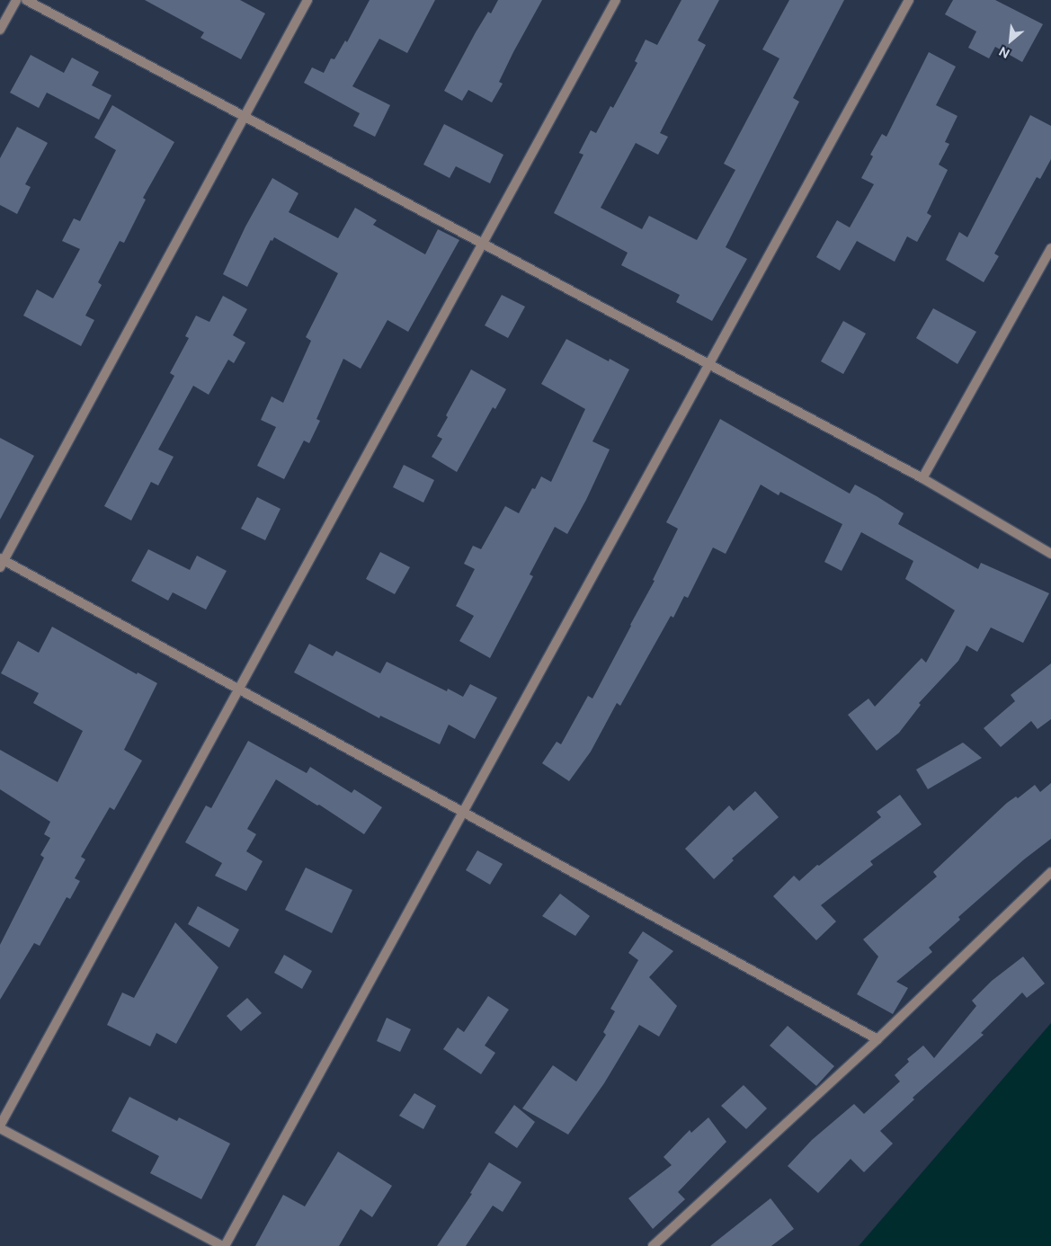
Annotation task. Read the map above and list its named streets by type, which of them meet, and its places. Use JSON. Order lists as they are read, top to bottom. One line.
{"north":"bottom left"}
